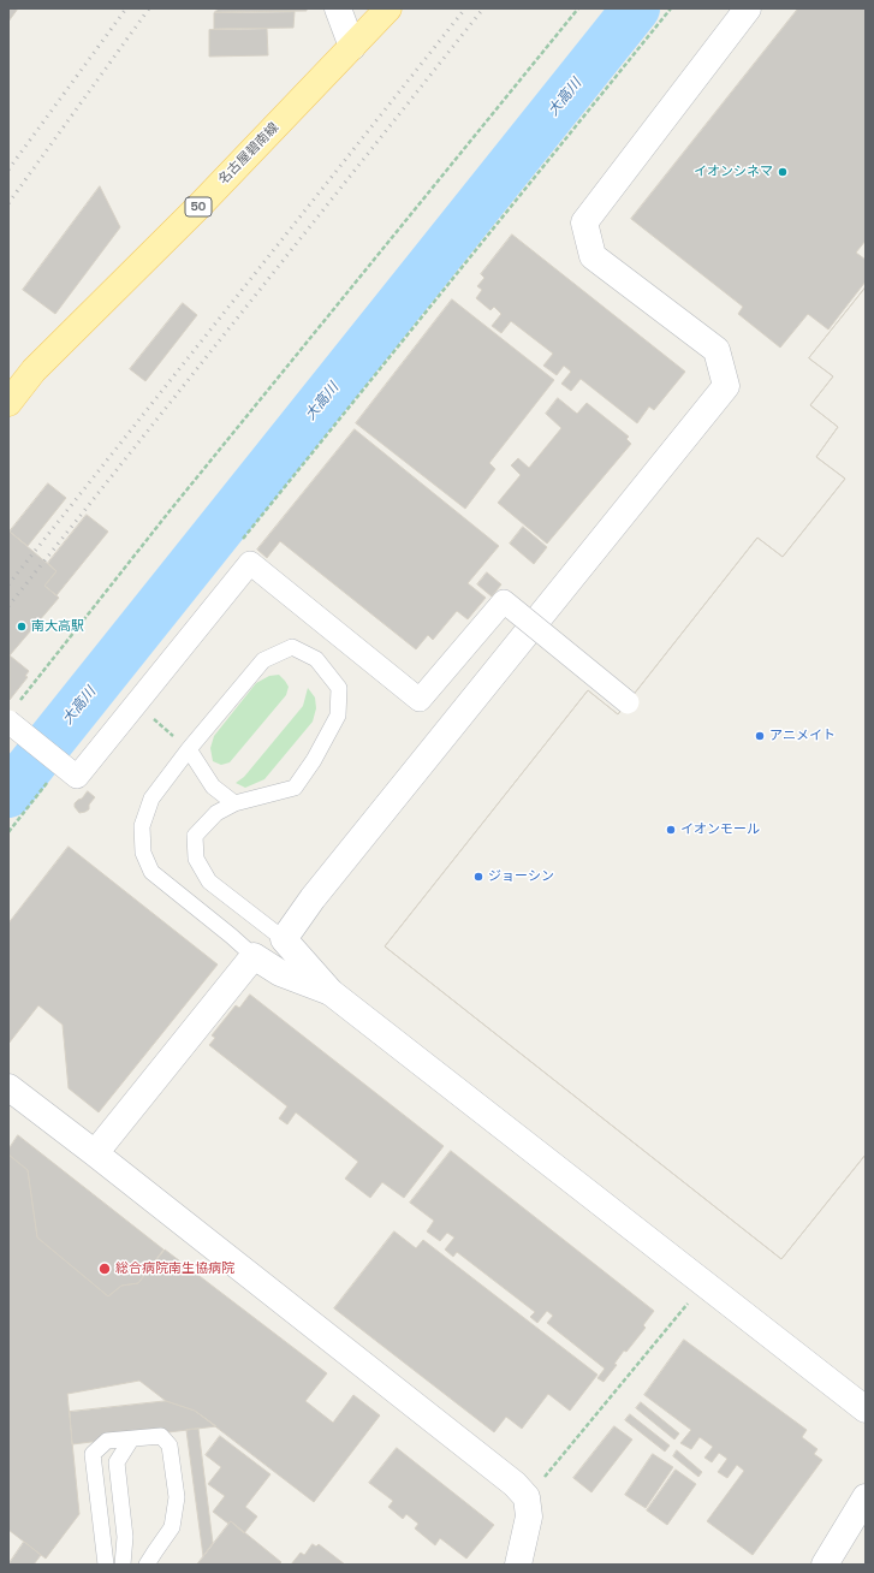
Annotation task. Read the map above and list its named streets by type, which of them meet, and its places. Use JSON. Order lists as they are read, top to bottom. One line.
{"streets":{"main road":["名古屋碧南線","50"]},"water":["大高川"],"places":["イオンシネマ","南大高駅","アニメイト","イオンモール","ジョーシン","総合病院南生協病院"]}
